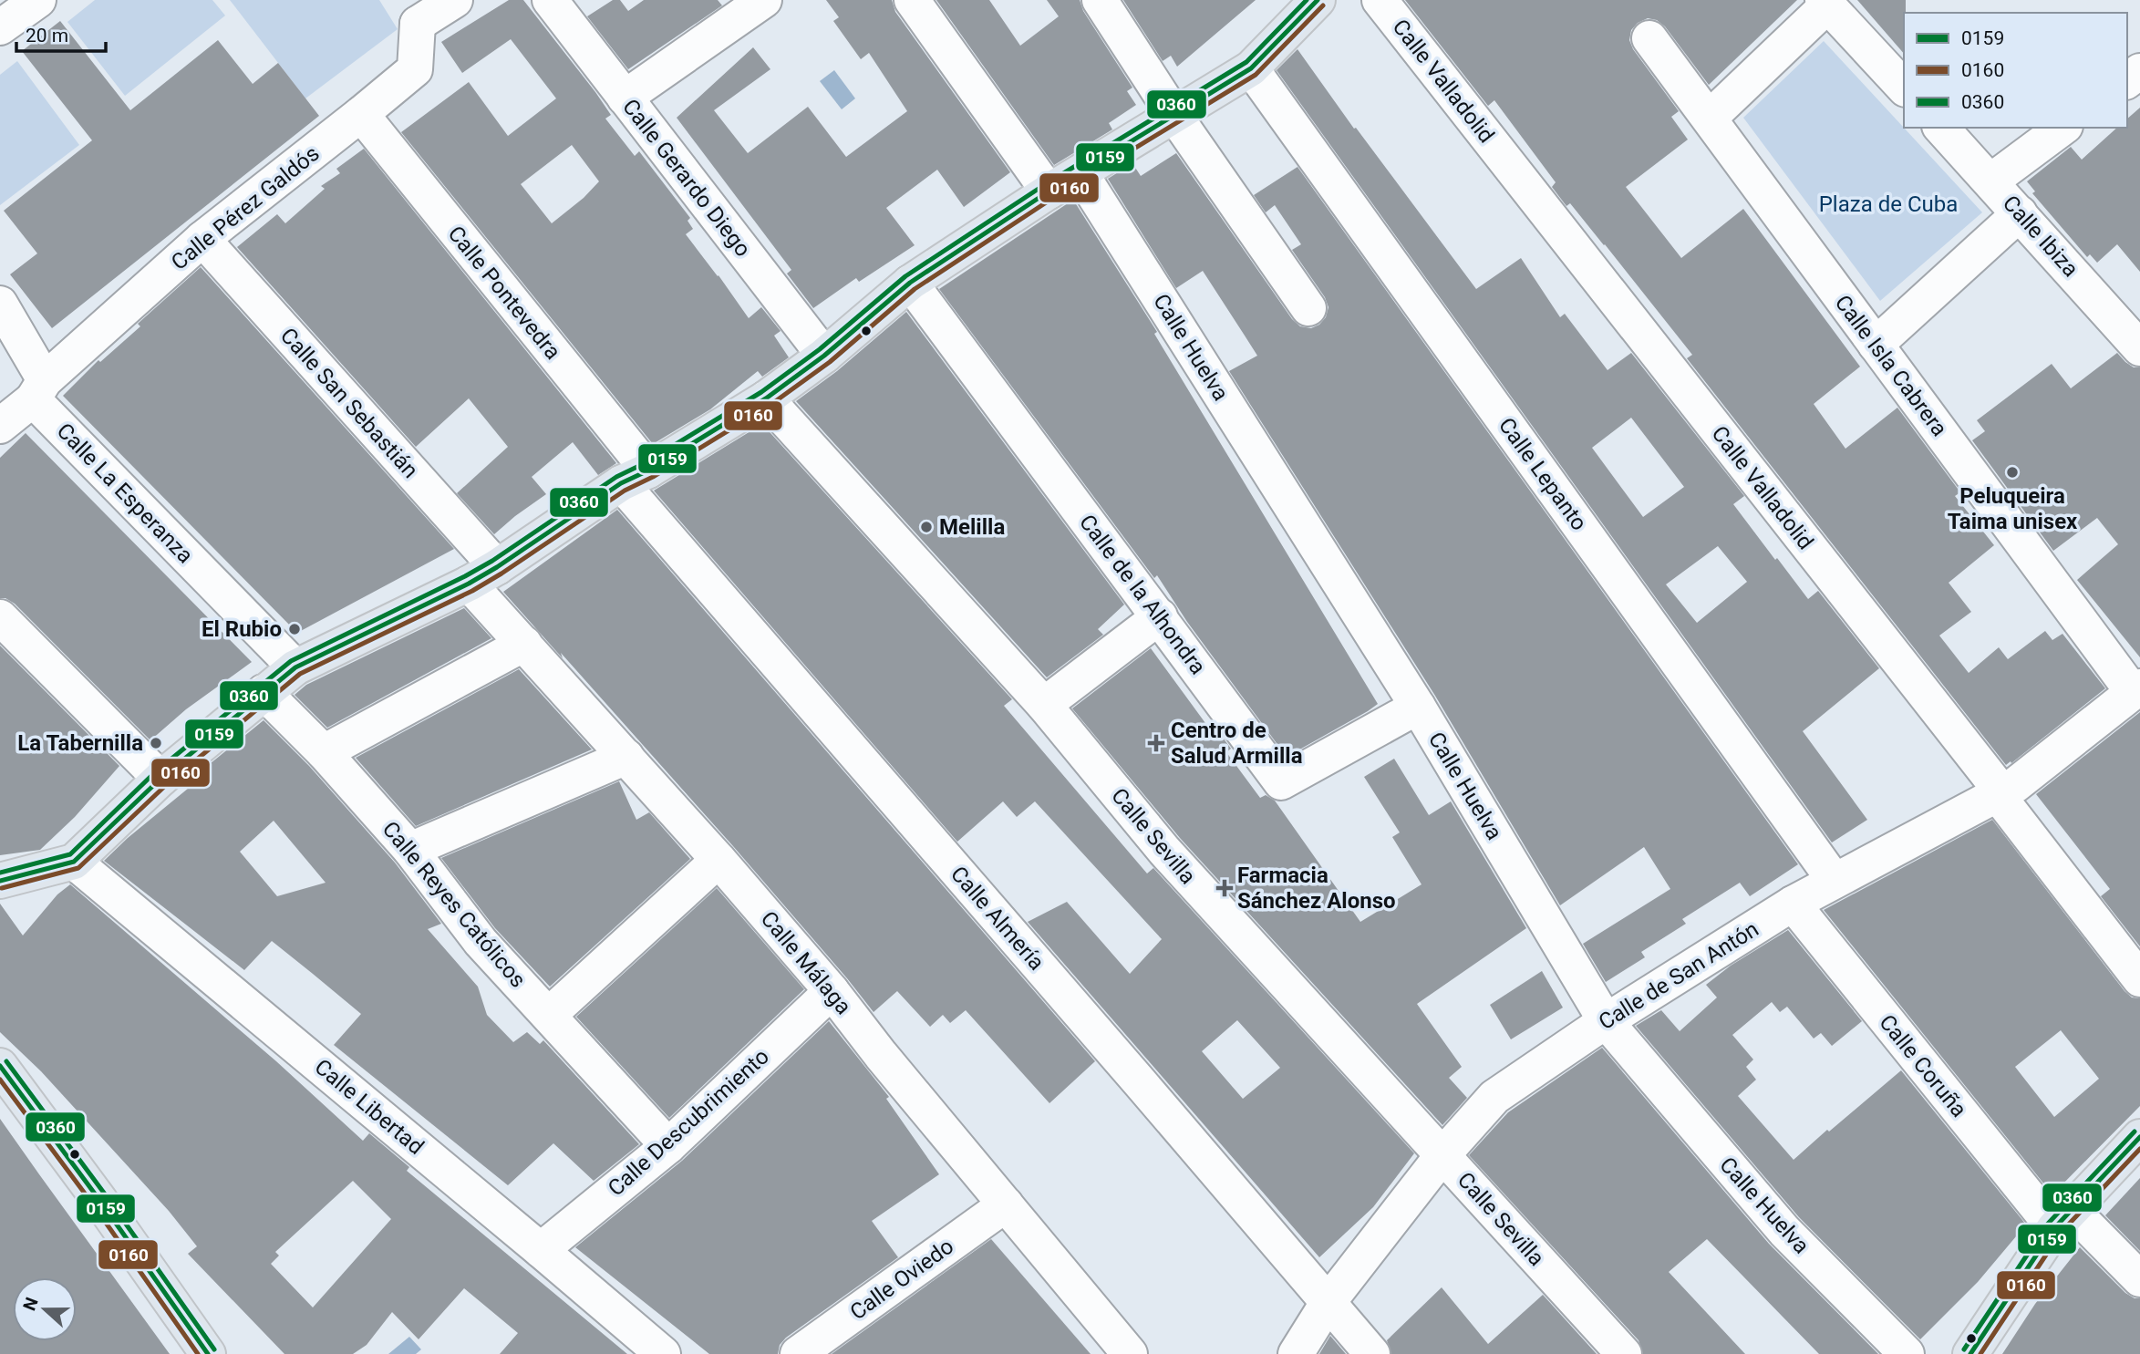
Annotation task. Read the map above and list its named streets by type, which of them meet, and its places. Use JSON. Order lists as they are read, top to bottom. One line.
{"streets":{"street":["Calle Valladolid","Calle Gerardo Diego","Calle Pérez Galdós","Calle Ibiza","Calle Pontevedra","Calle Huelva","Calle Isla Cabrera","Calle San Sebastián","Calle Lepanto","Calle La Esperanza","Calle de la Alhondra","Calle Sevilla","Calle Reyes Católicos","Calle Almería","Calle Málaga","Calle de San Antón","Calle Coruña","Calle Libertad","Calle Descubrimiento","Calle Oviedo"]},"crossings":[["Calle Valladolid","Calle de San Antón"],["Calle Pérez Galdós","Calle Pontevedra"],["Calle Pérez Galdós","Calle San Sebastián"],["Calle Pérez Galdós","Calle La Esperanza"],["Calle Pontevedra","Calle Almería"],["Calle Huelva","Calle de la Alhondra"],["Calle Huelva","Calle de San Antón"],["Calle Isla Cabrera","Calle de San Antón"],["Calle San Sebastián","Calle Málaga"],["Calle Lepanto","Calle de San Antón"],["Calle Sevilla","Calle de San Antón"],["Calle Reyes Católicos","Calle Descubrimiento"],["Calle Almería","Calle de San Antón"],["Calle Málaga","Calle Descubrimiento"],["Calle Málaga","Calle Oviedo"],["Calle de San Antón","Calle Coruña"],["Calle Libertad","Calle Descubrimiento"]],"parks":["Plaza de Cuba"],"places":{"other":["Peluqueira Taima unisex","Melilla","El Rubio","La Tabernilla"],"health":["Centro de Salud Armilla","Farmacia Sánchez Alonso"]},"lines":["transit line 0159","transit line 0360","transit line 0160"],"legend":["0159","0160","0360"],"scale_bar":"20 m","north":"left"}
